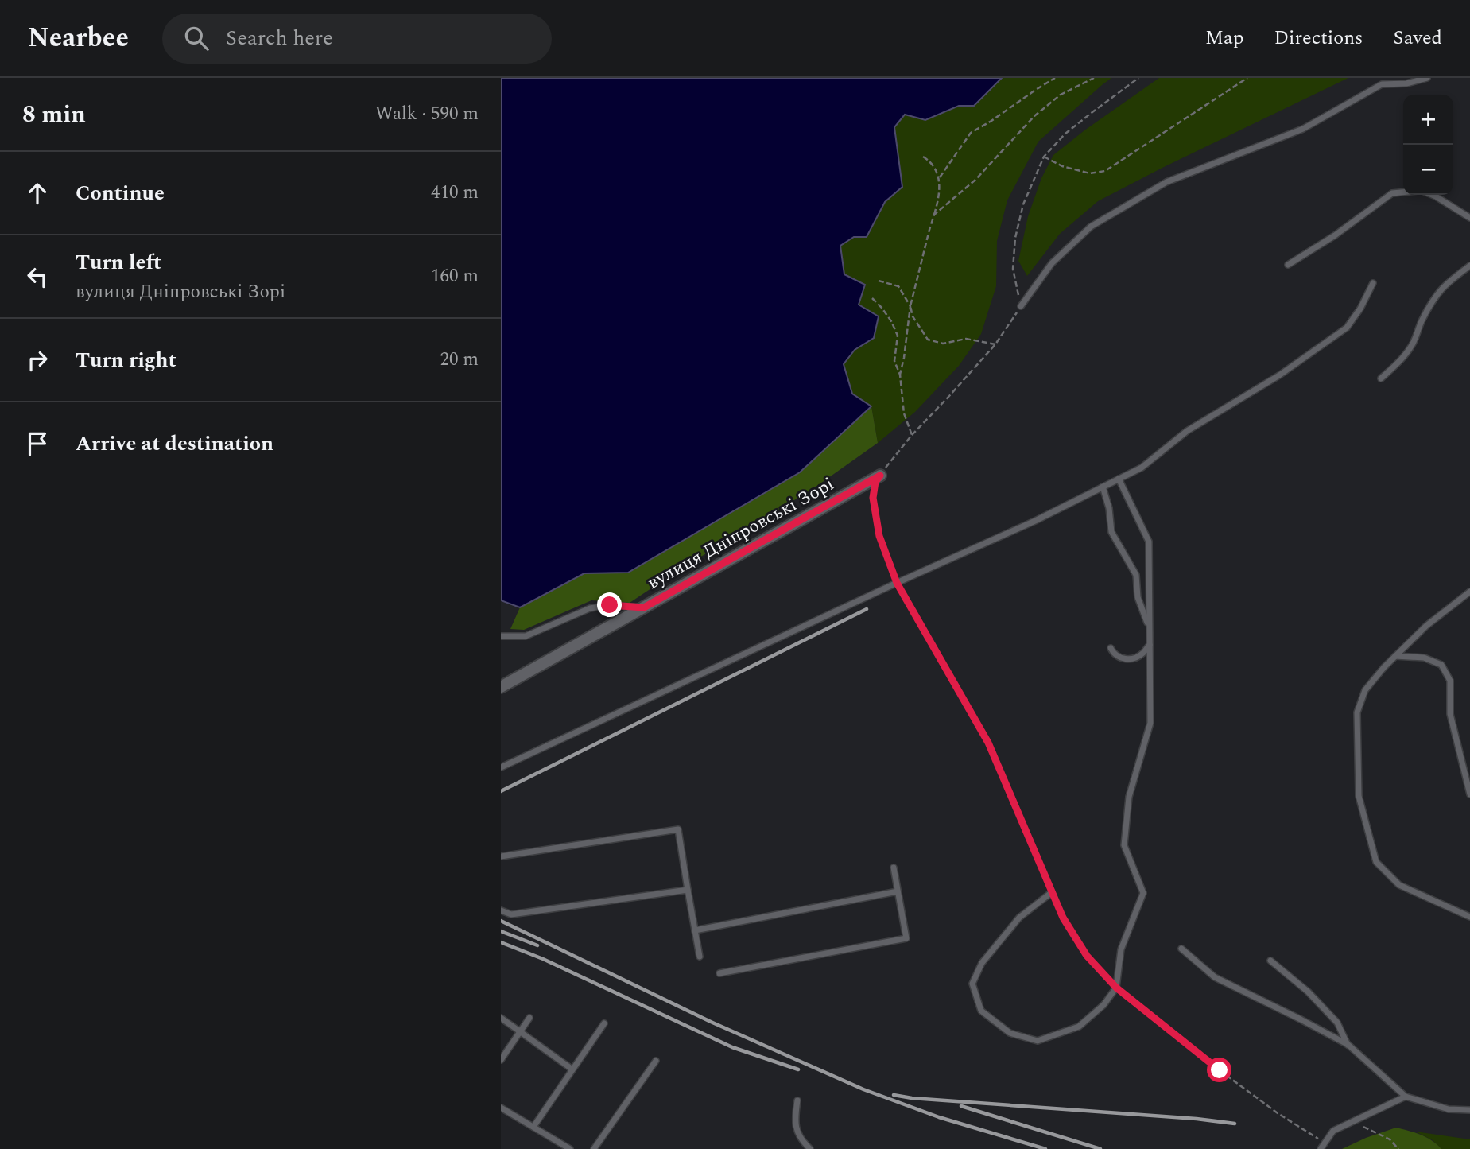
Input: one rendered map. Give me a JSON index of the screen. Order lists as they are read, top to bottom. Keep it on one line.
{"streets":{"street":["вулиця Дніпровські Зорі"]},"page":{"header":"Nearbee","search":"Search here","nav":["Map","Directions","Saved"],"heading":["8 min","Walk · 590 m"],"map_buttons":["+","−"],"list":[["Continue","410 m"],["Turn left","вулиця Дніпровські Зорі","160 m"],["Turn right","20 m"],"Arrive at destination"]}}
